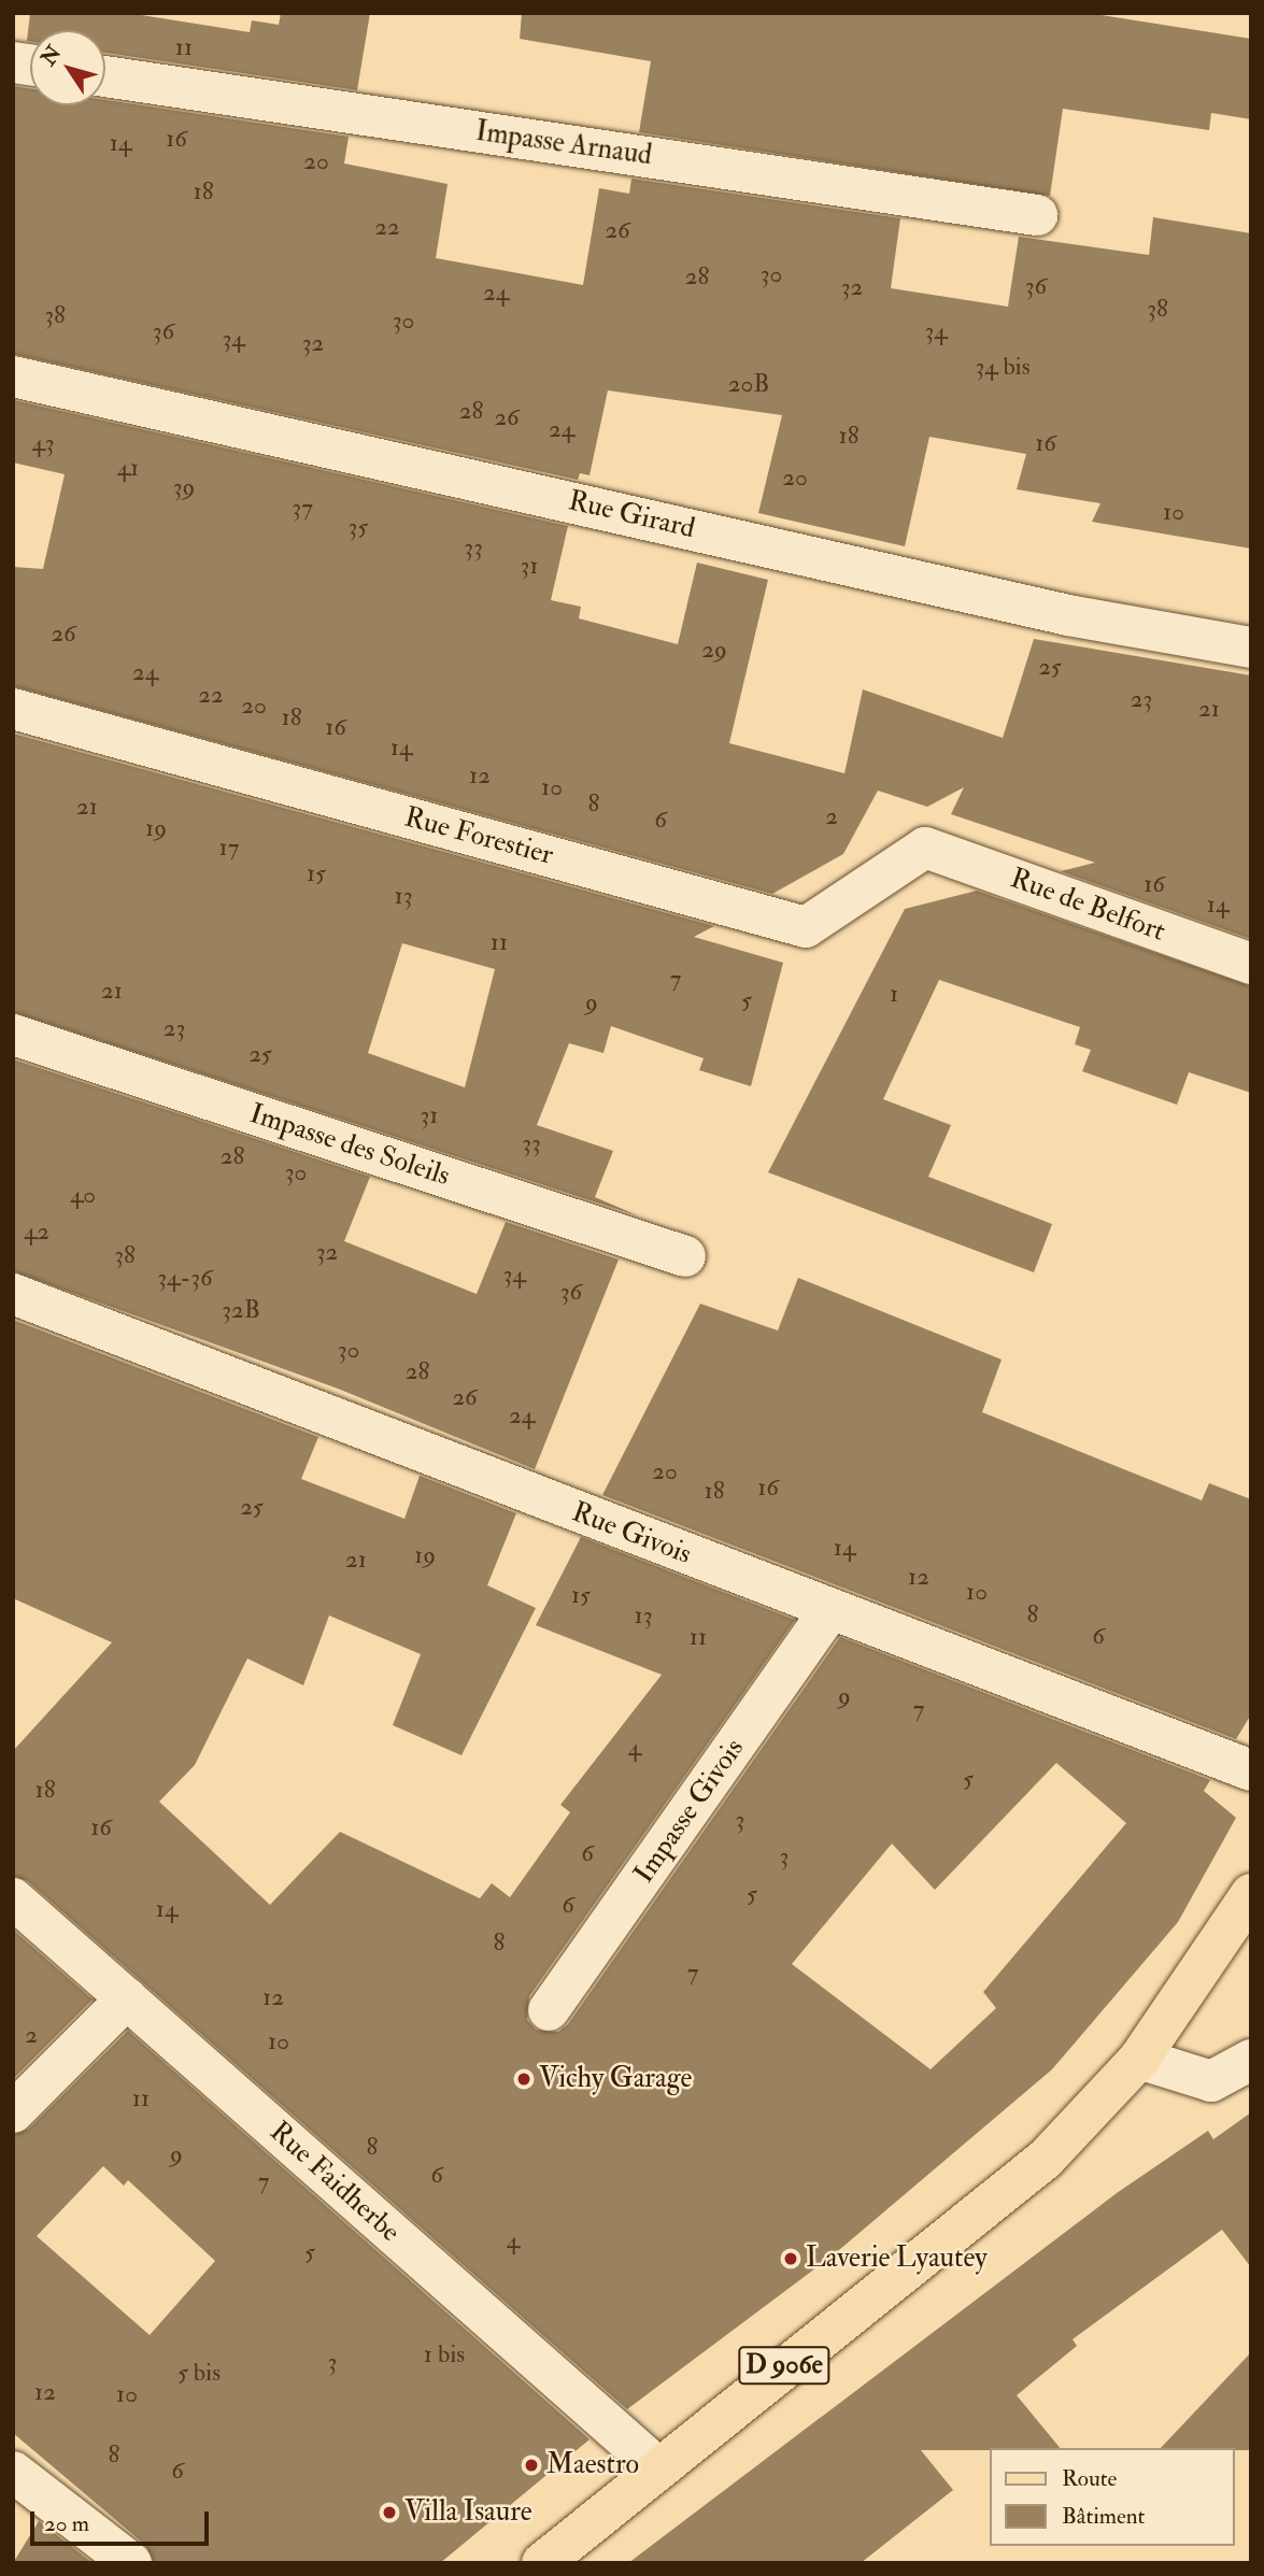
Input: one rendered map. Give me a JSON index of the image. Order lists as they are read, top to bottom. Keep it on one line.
{"streets":{"main road":["D 906e"],"street":["Impasse Arnaud","Rue Girard","Rue Forestier","Rue de Belfort","Impasse des Soleils","Rue Givois","Impasse Givois","Rue Faidherbe"]},"crossings":[["Rue Forestier","Rue de Belfort"],["Rue Givois","Impasse Givois"],["Rue Faidherbe","D 906e"]],"places":["Vichy Garage","Laverie Lyautey","Maestro","Villa Isaure"],"house_numbers":["11","16","14","20","18","22","26","30","28","36","32","24","38","38","30","36","34","34","32","34 bis","20B","28","26","24","18","43","16","41","20","39","37","10","35","33","31","26","29","25","24","22","23","20","21","18","16","14","12","10","8","21","2","6","19","17","15","16","13","14","11","7","21","1","5","9","23","25","31","33","28","30","40","42","32","38","34","34-36","36","32B","30","28","26","24","20","16","18","25","14","19","21","12","10","15","8","13","6","11","9","7","4","5","18","3","16","6","3","5","6","14","8","7","12","2","10","11","8","9","6","7","4","5","1 bis","3","5 bis","12","10","8","6"],"legend":["Route","Bâtiment"],"scale_bar":"20 m","north":"top left"}
